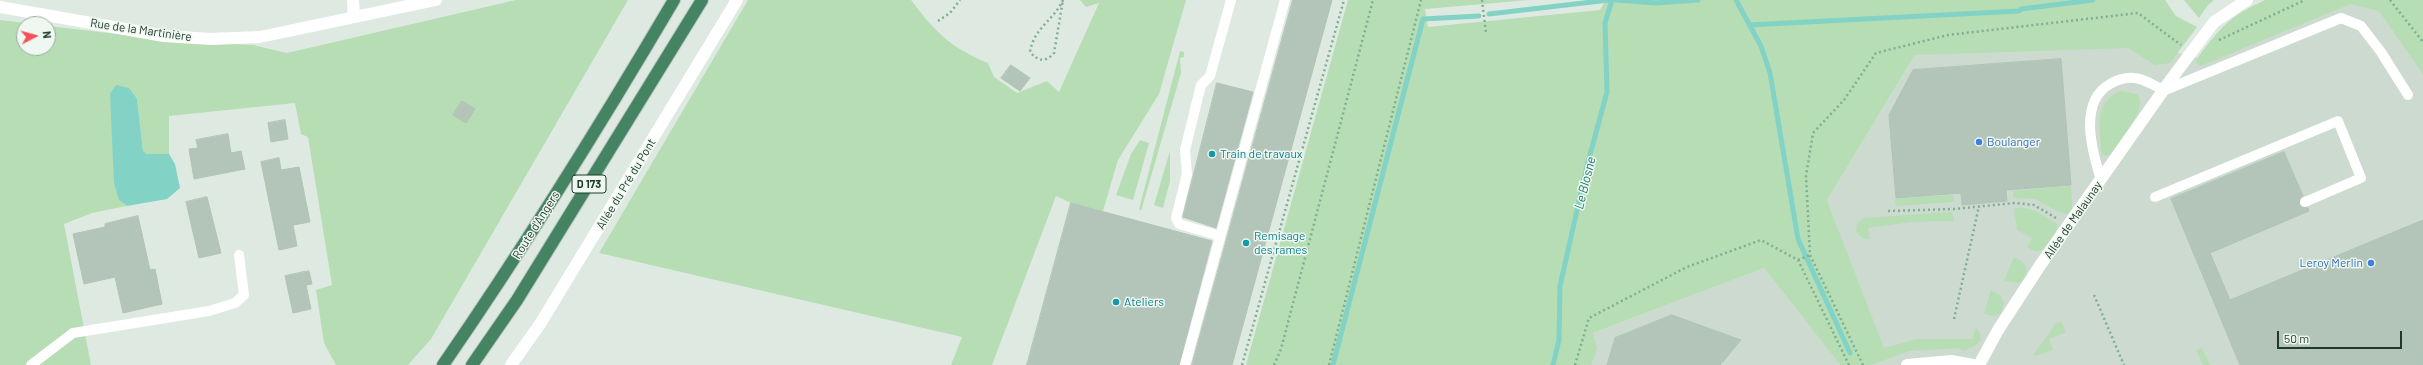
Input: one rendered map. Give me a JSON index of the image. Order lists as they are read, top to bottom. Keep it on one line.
{"streets":{"highway":["D 173","Route d'Angers"],"street":["Rue de la Martinière","Allée du Pré du Pont","Allée de Malaunay"]},"water":["Le Blosne"],"places":["Boulanger","Train de travaux","Remisage des rames","Leroy Merlin","Ateliers"],"scale_bar":"50 m","north":"right"}
